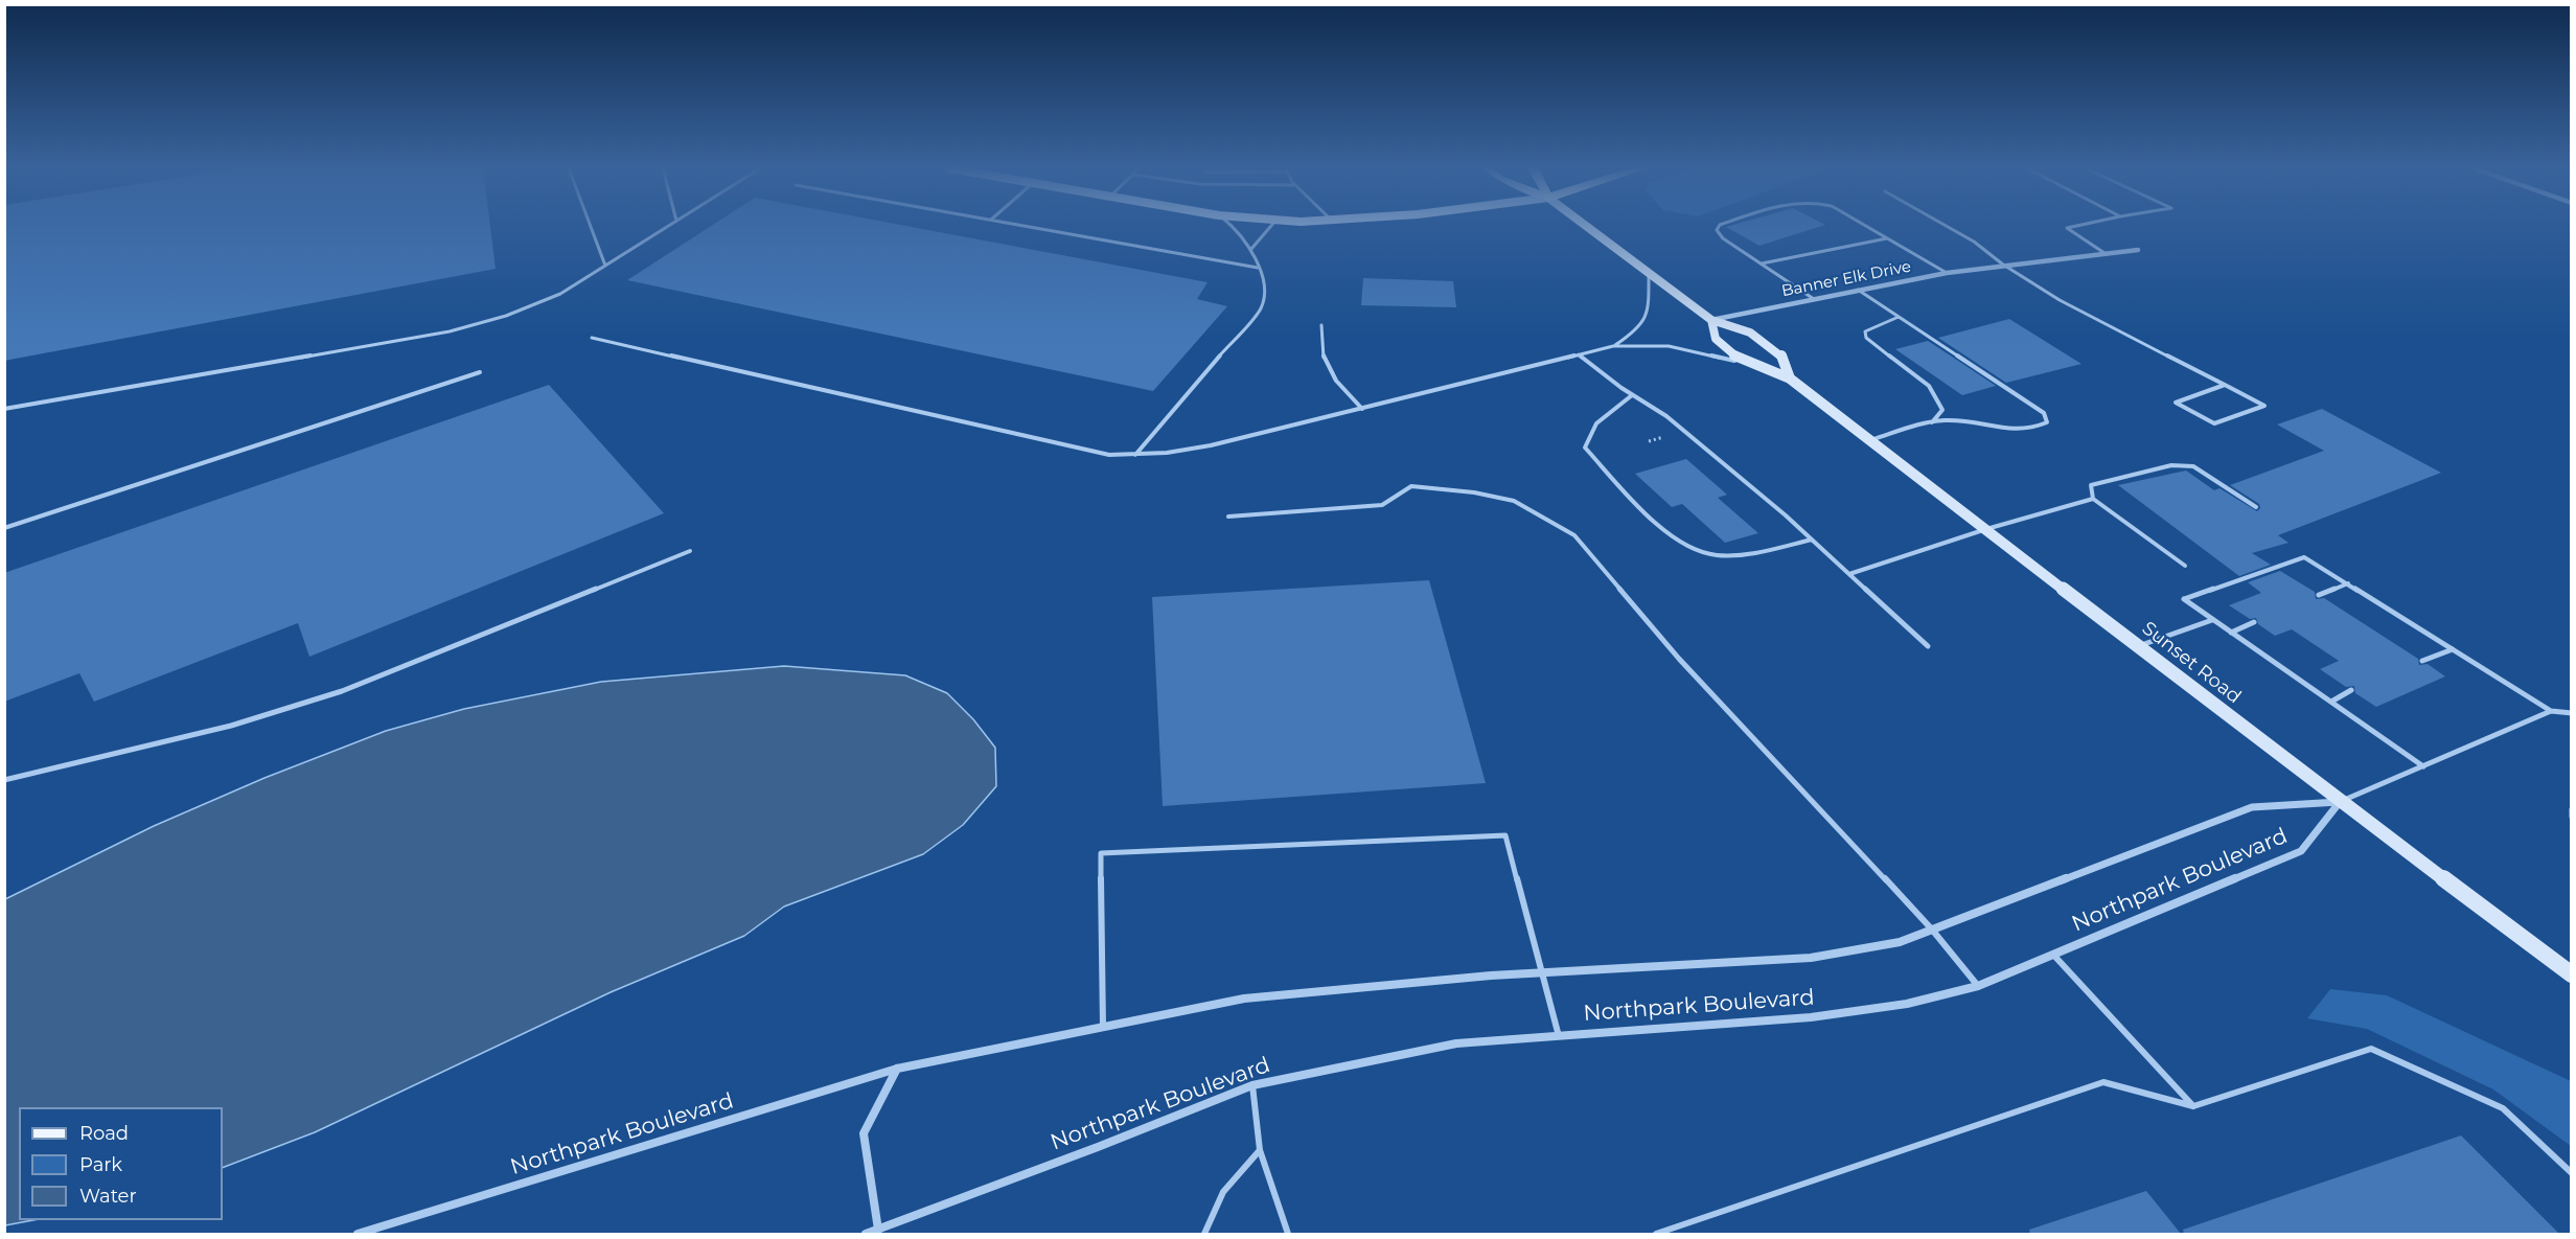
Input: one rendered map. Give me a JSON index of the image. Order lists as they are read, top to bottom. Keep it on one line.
{"streets":{"main road":["Sunset Road"],"street":["Banner Elk Drive","Northpark Boulevard"]},"crossings":[["Banner Elk Drive","Sunset Road"],["Sunset Road","Northpark Boulevard"]],"legend":["Road","Park","Water"]}
